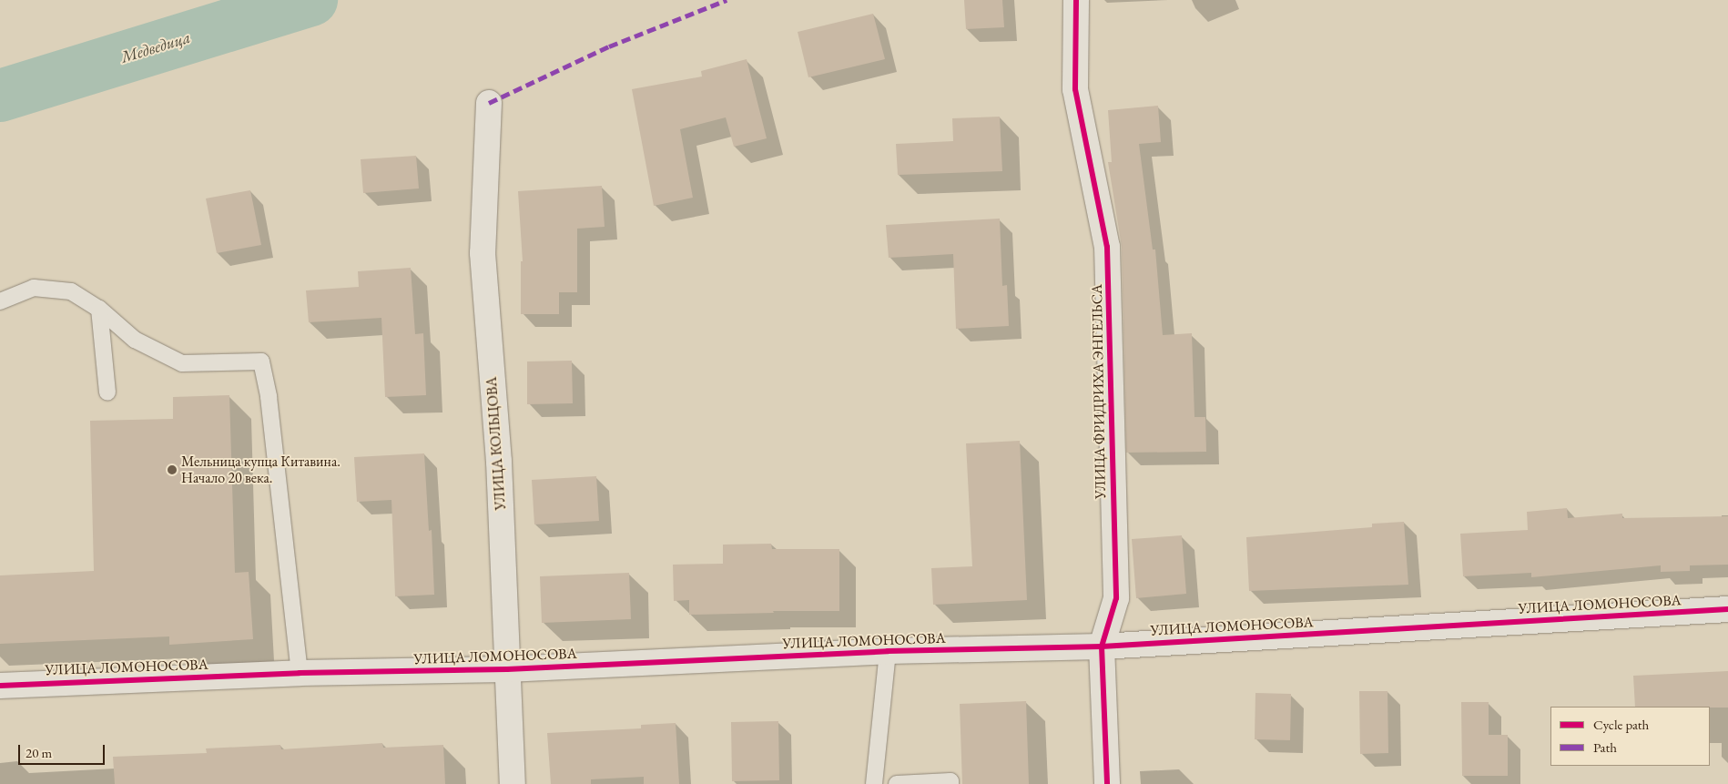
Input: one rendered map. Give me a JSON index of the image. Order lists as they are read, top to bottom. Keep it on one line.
{"streets":{"street":["УЛИЦА ФРИДРИХА ЭНГЕЛЬСА","УЛИЦА КОЛЬЦОВА","УЛИЦА ЛОМОНОСОВА"]},"crossings":[["УЛИЦА ФРИДРИХА ЭНГЕЛЬСА","УЛИЦА ЛОМОНОСОВА"],["УЛИЦА КОЛЬЦОВА","УЛИЦА ЛОМОНОСОВА"]],"water":["Медведица"],"places":["Мельница купца Китавина. Начало 20 века."],"legend":["Cycle path","Path"],"scale_bar":"20 m"}
